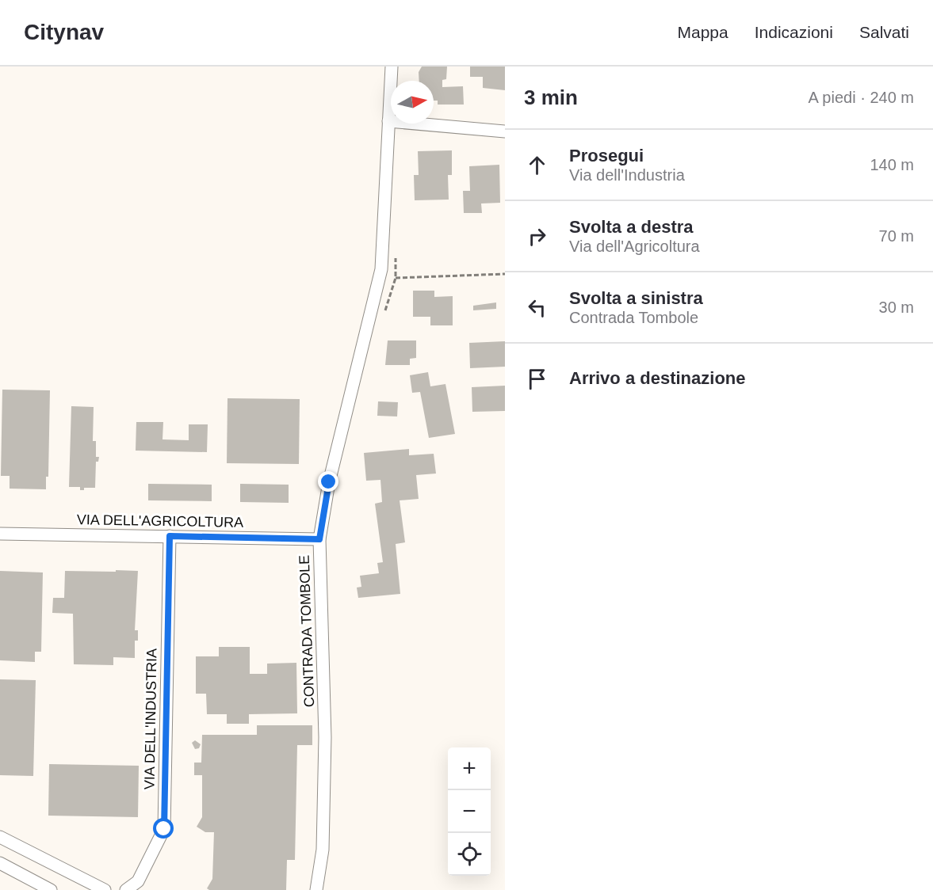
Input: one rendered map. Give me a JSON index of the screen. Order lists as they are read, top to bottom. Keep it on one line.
{"streets":{"street":["VIA DELL'AGRICOLTURA","CONTRADA TOMBOLE","VIA DELL'INDUSTRIA"]},"crossings":[["VIA DELL'AGRICOLTURA","CONTRADA TOMBOLE"],["VIA DELL'AGRICOLTURA","VIA DELL'INDUSTRIA"]],"north":"right","page":{"header":"Citynav","nav":["Mappa","Indicazioni","Salvati"],"heading":["3 min","A piedi · 240 m"],"list":[["Prosegui","Via dell'Industria","140 m"],["Svolta a destra","Via dell'Agricoltura","70 m"],["Svolta a sinistra","Contrada Tombole","30 m"],"Arrivo a destinazione"],"map_buttons":["+","−"]}}
